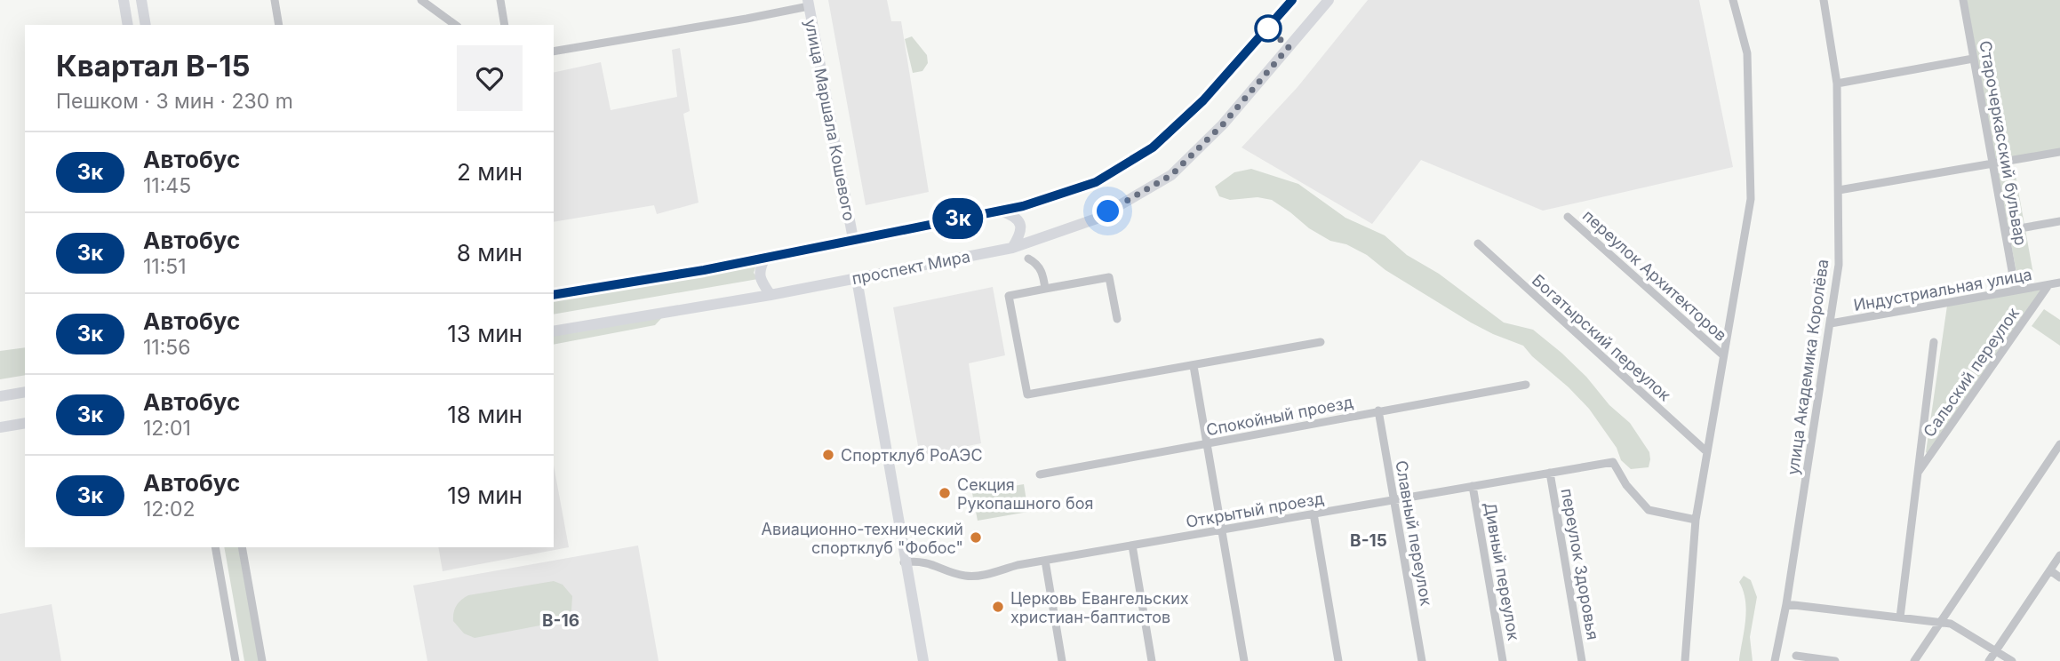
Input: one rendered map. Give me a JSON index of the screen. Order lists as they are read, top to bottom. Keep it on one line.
{"streets":{"main road":["улица Маршала Кошевого","проспект Мира"],"street":["Старочеркасский бульвар","переулок Архитекторов","Индустриальная улица","Богатырский переулок","улица Академика Королёва","Сальский переулок","Спокойный проезд","Открытый проезд","Славный переулок","переулок Здоровья","Дивный переулок"]},"crossings":[["Старочеркасский бульвар","Индустриальная улица"],["Индустриальная улица","улица Академика Королёва"],["Индустриальная улица","Сальский переулок"],["Спокойный проезд","Славный переулок"],["Открытый проезд","Славный переулок"],["Открытый проезд","переулок Здоровья"],["Открытый проезд","Дивный переулок"]],"districts":["В-15","В-16"],"places":["Спортклуб РоАЭС","Секция Рукопашного боя","Авиационно-технический спортклуб \"Фобос\"","Церковь Евангельских христиан-баптистов"],"lines":["bus line 3к"],"page":{"on_map":"3к","heading":["Квартал В-15","Пешком · 3 мин · 230 m"],"list":[{"mark":"3к","name":"Автобус","note":"11:45","value":"2 мин"},{"mark":"3к","name":"Автобус","note":"11:51","value":"8 мин"},{"mark":"3к","name":"Автобус","note":"11:56","value":"13 мин"},{"mark":"3к","name":"Автобус","note":"12:01","value":"18 мин"},{"mark":"3к","name":"Автобус","note":"12:02","value":"19 мин"}]}}
